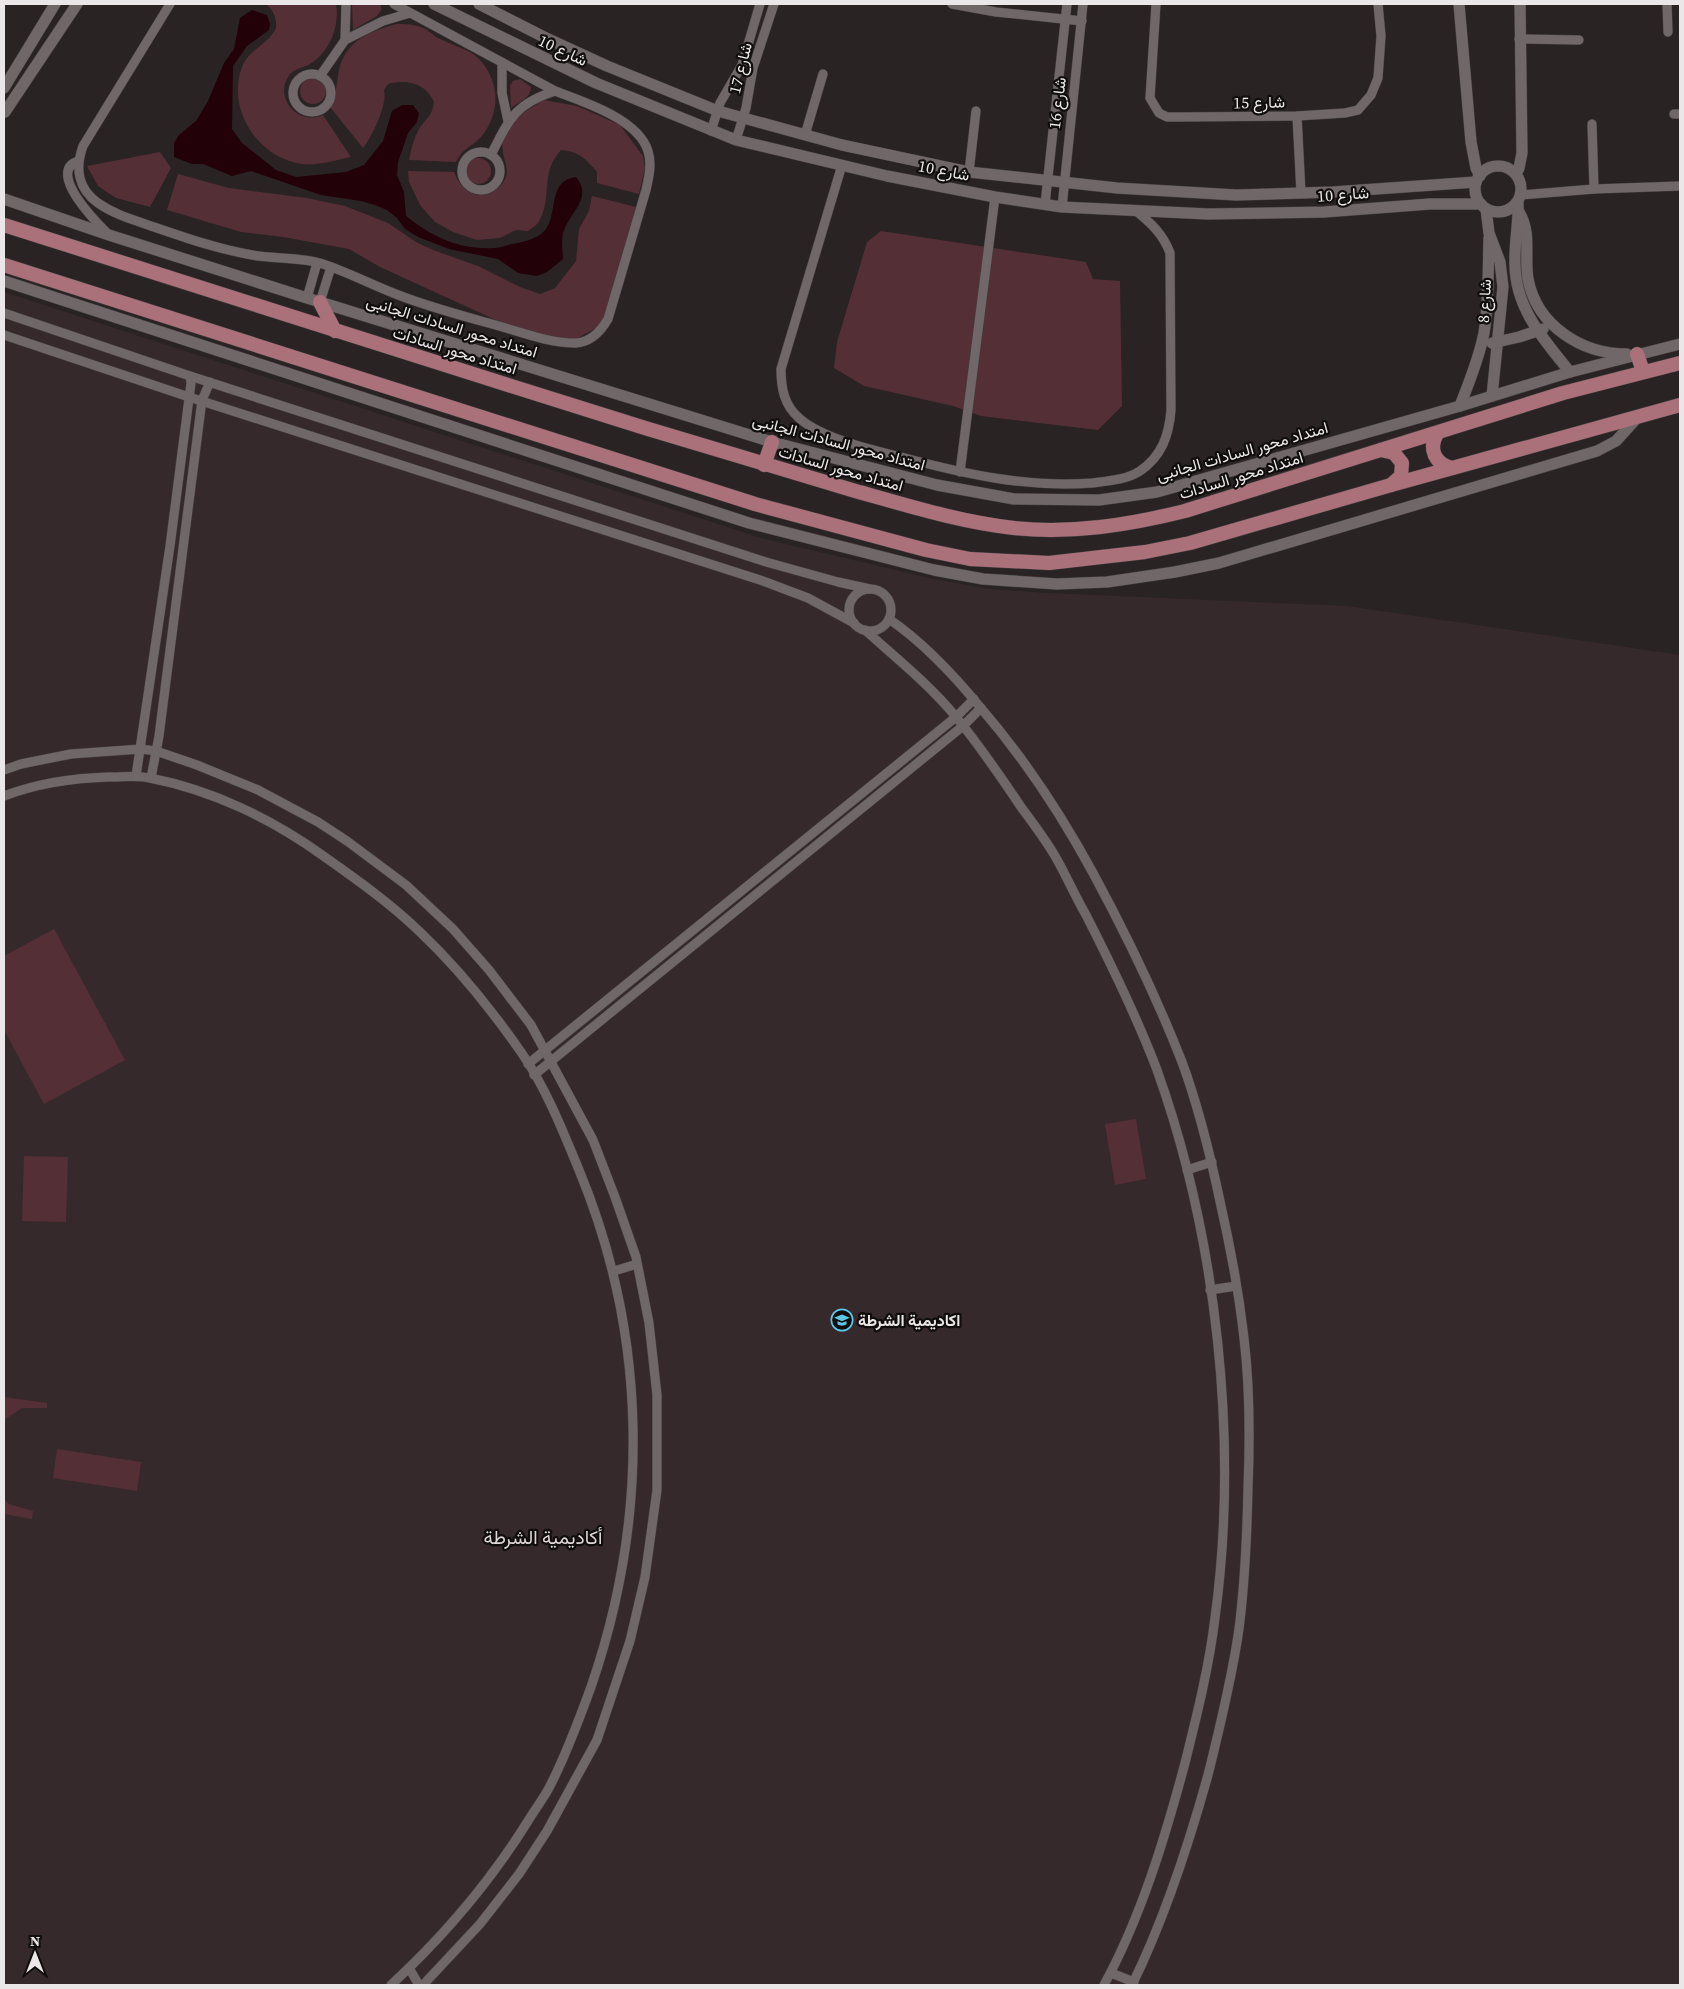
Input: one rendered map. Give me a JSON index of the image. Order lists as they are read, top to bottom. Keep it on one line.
{"streets":{"main road":["امتداد محور السادات"],"street":["شارع 10","شارع 17","شارع 15","شارع 16","شارع 8","امتداد محور السادات الجانبى"]},"crossings":[["شارع 10","شارع 17"],["شارع 10","شارع 16"],["شارع 10","شارع 8"],["شارع 8","امتداد محور السادات الجانبى"]],"districts":["أكاديمية الشرطة"],"places":{"school or university":["اكاديمية الشرطة"]},"north":"top"}
